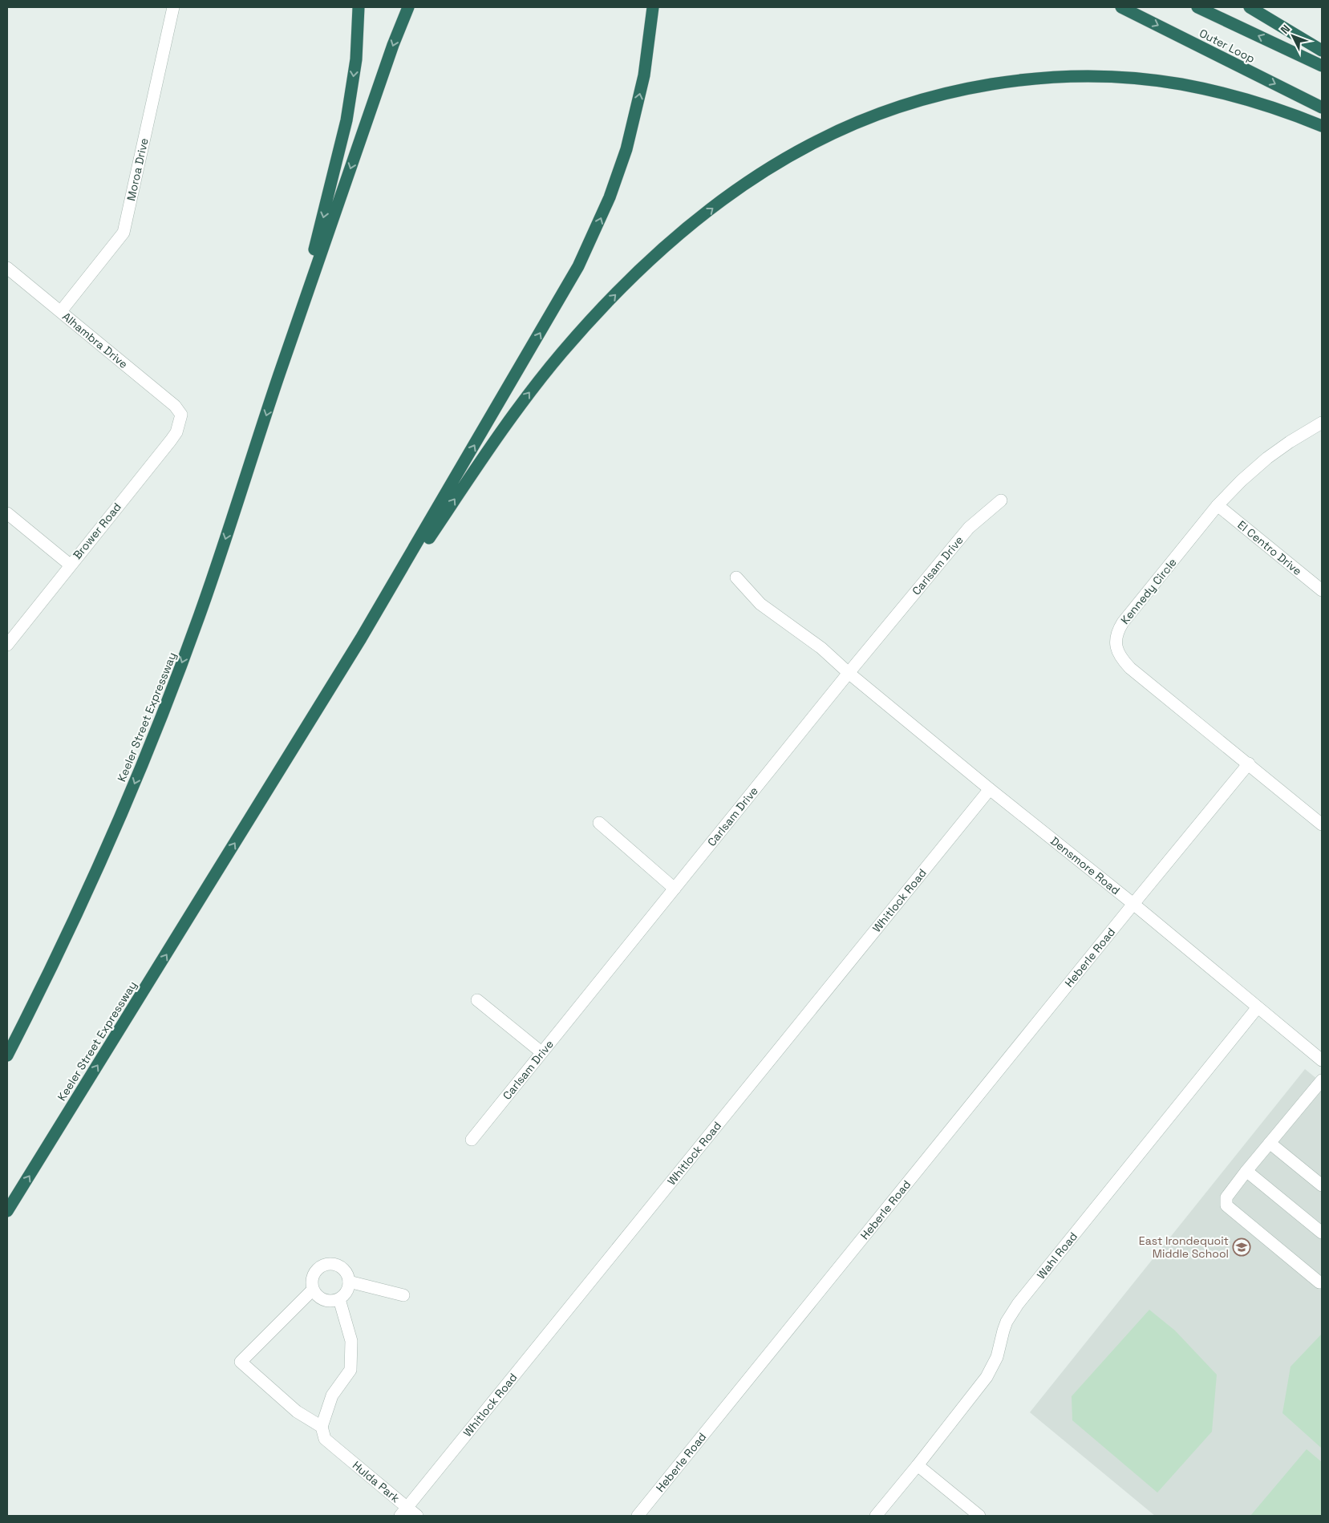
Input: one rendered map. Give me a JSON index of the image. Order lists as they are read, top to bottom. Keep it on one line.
{"streets":{"highway":["Outer Loop","Keeler Street Expressway"],"street":["Moroa Drive","Alhambra Drive","Brower Road","El Centro Drive","Carlsam Drive","Kennedy Circle","Densmore Road","Whitlock Road","Heberle Road","Wahl Road","Hulda Park"]},"crossings":[["Moroa Drive","Alhambra Drive"],["Alhambra Drive","Brower Road"],["El Centro Drive","Kennedy Circle"],["Carlsam Drive","Densmore Road"],["Densmore Road","Whitlock Road"],["Densmore Road","Heberle Road"],["Densmore Road","Wahl Road"],["Whitlock Road","Hulda Park"]],"places":{"school or university":["East Irondequoit Middle School"]},"north":"top left"}
